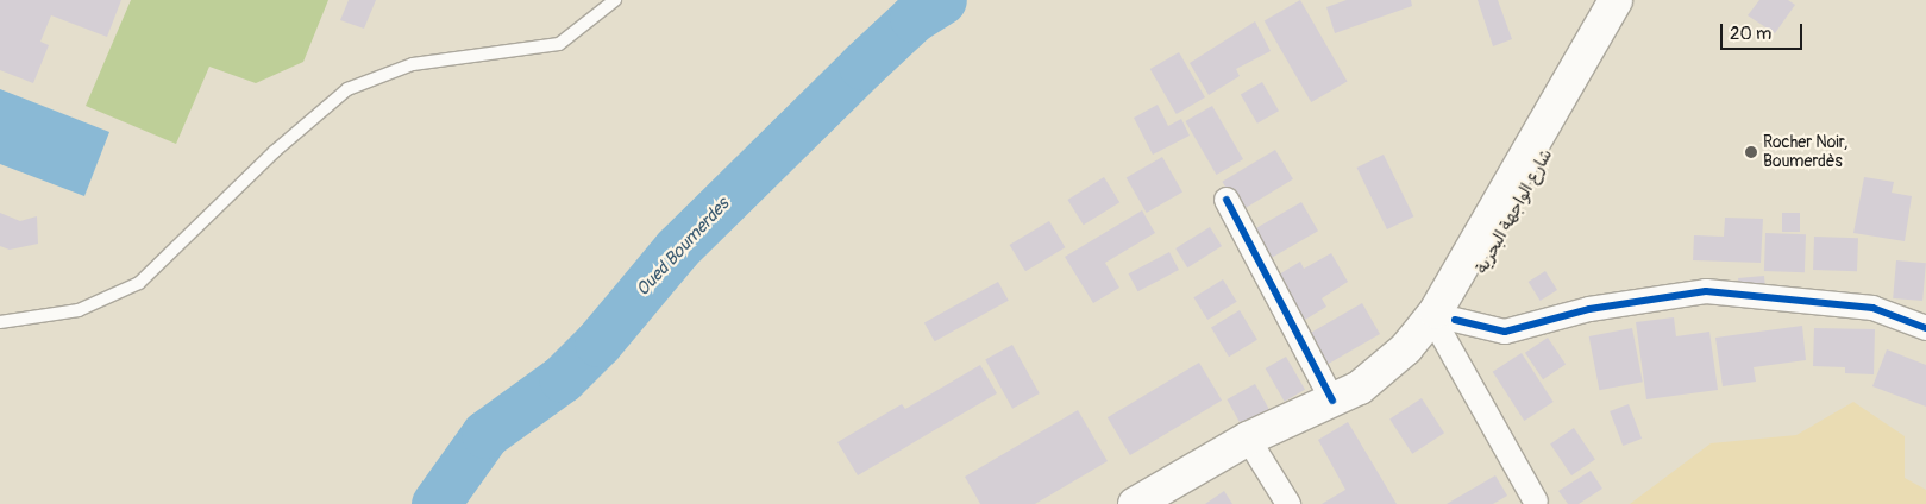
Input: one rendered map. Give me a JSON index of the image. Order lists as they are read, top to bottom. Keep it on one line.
{"streets":{"main road":["شارع الواجهة البحرية"]},"water":["Oued Boumerdes"],"places":["Rocher Noir, Boumerdès"],"scale_bar":"20 m"}
